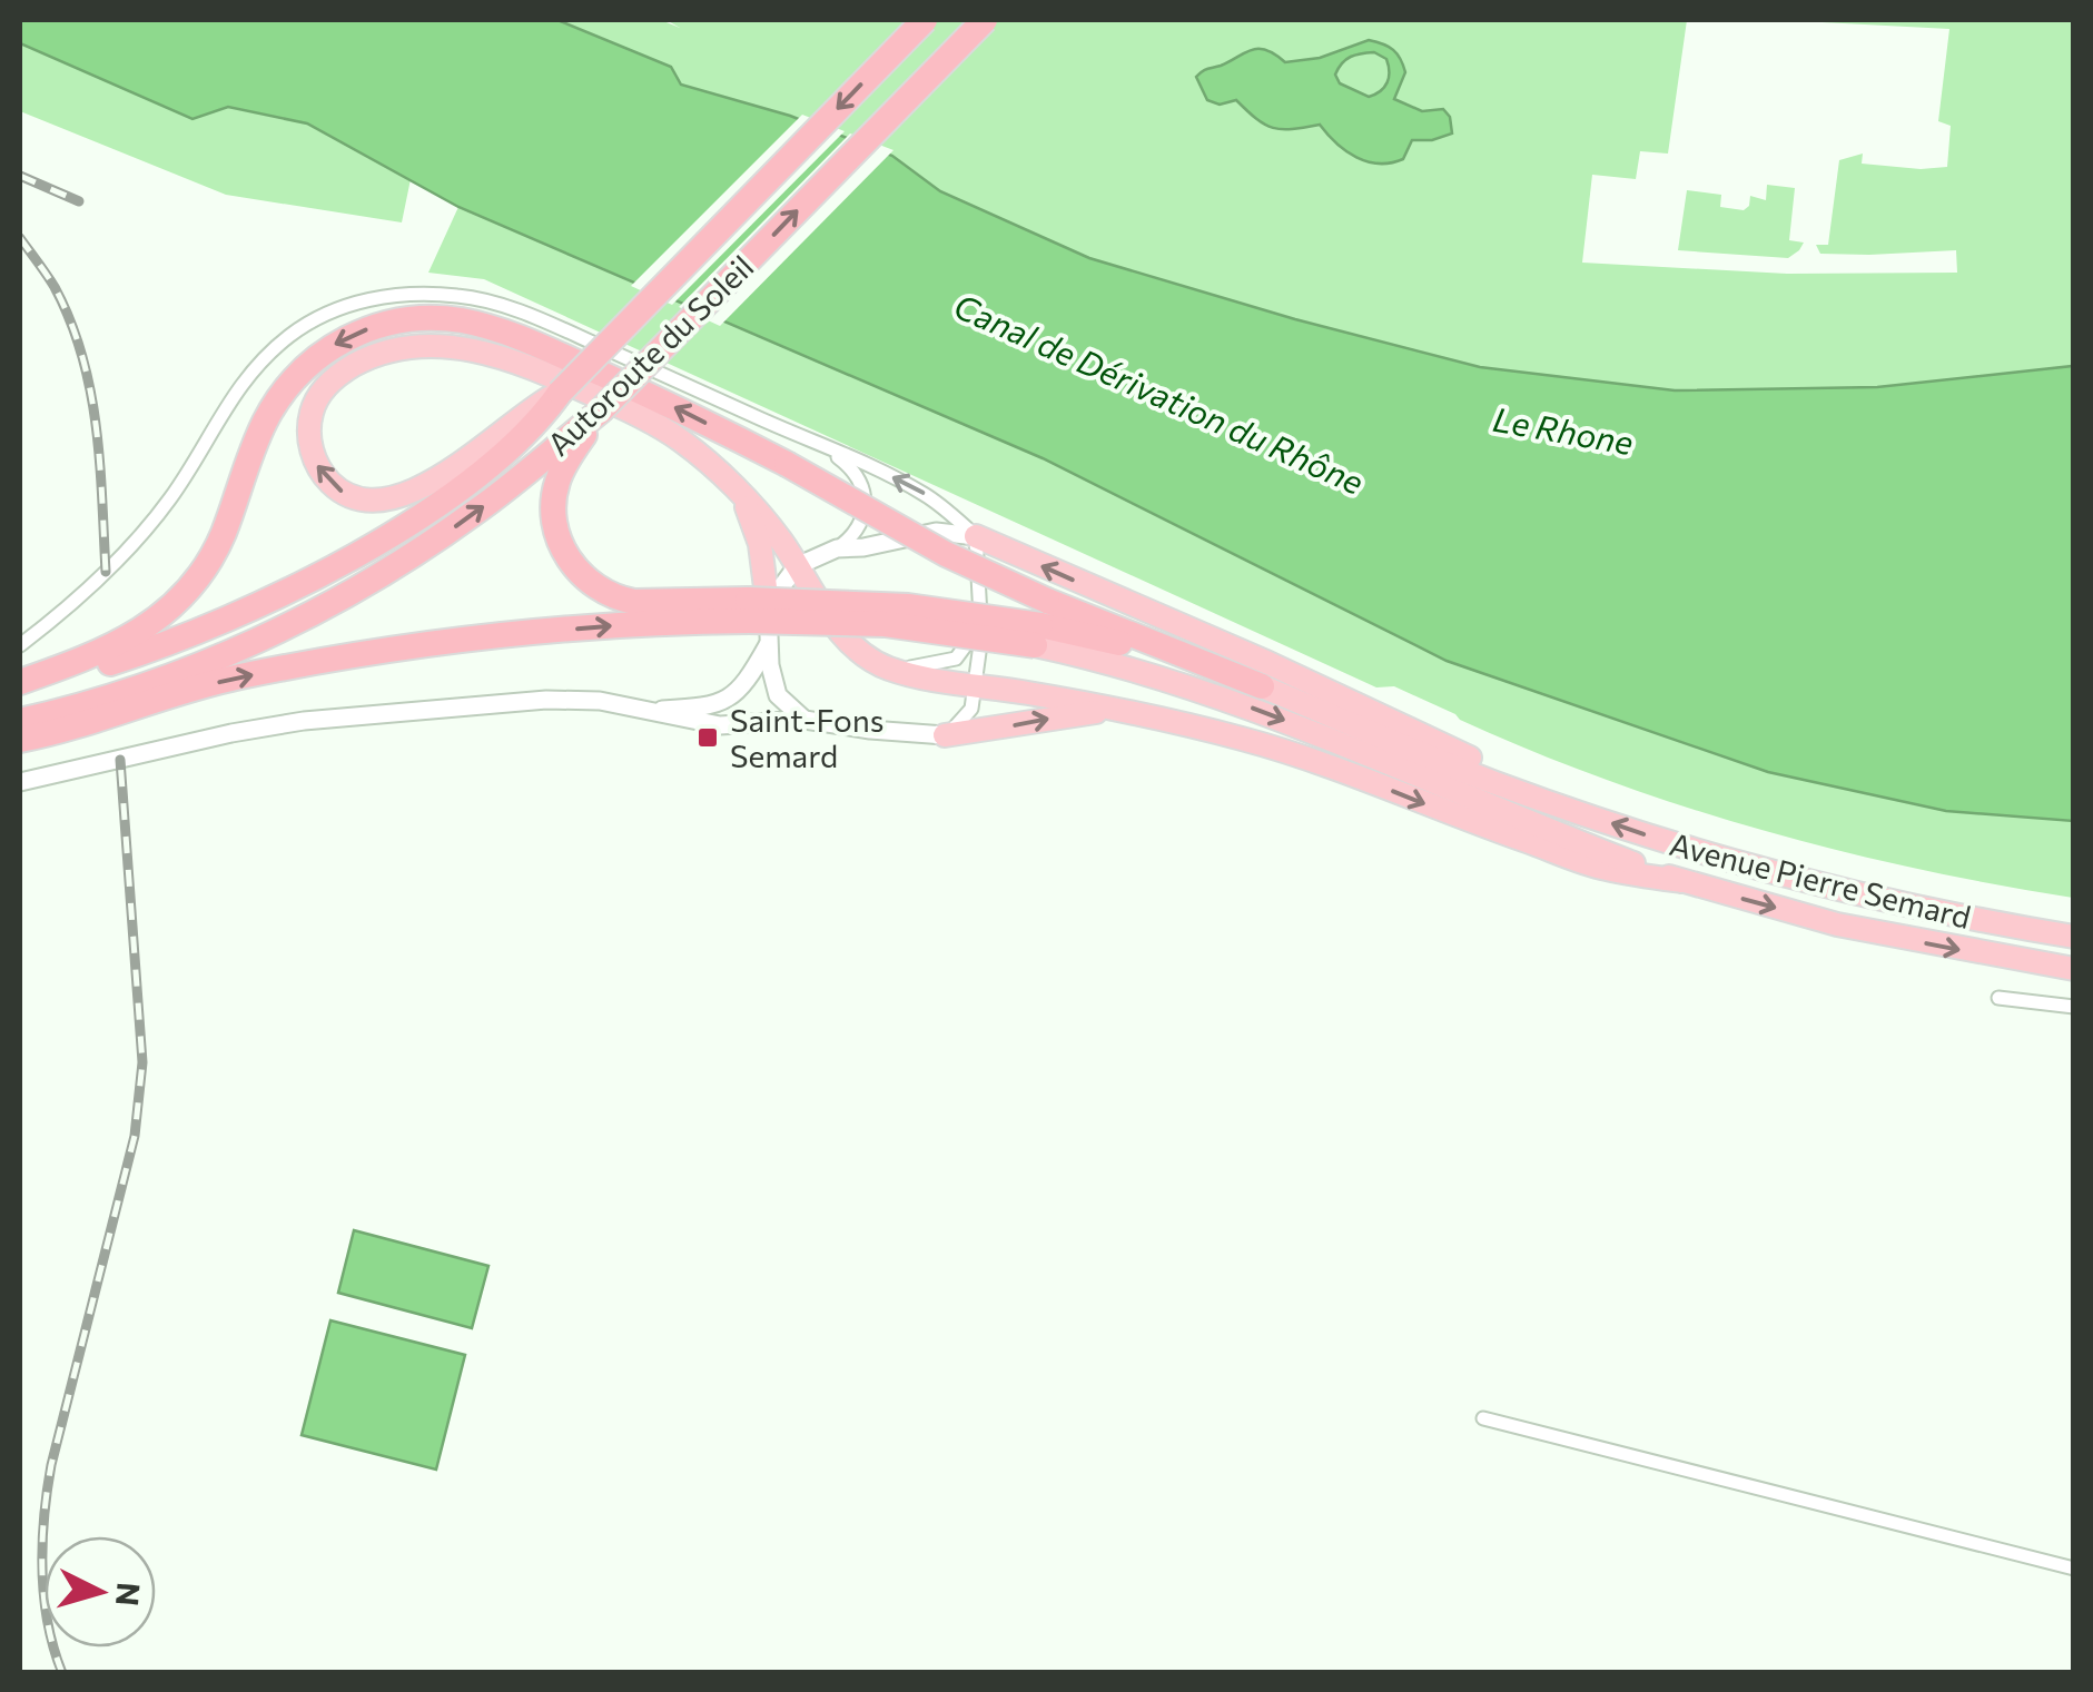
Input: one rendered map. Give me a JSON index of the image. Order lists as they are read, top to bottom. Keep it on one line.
{"streets":{"highway":["Autoroute du Soleil","Avenue Pierre Semard"]},"water":["Canal de Dérivation du Rhône","Le Rhone"],"places":{"transit":["Saint-Fons Semard"]},"north":"right"}
